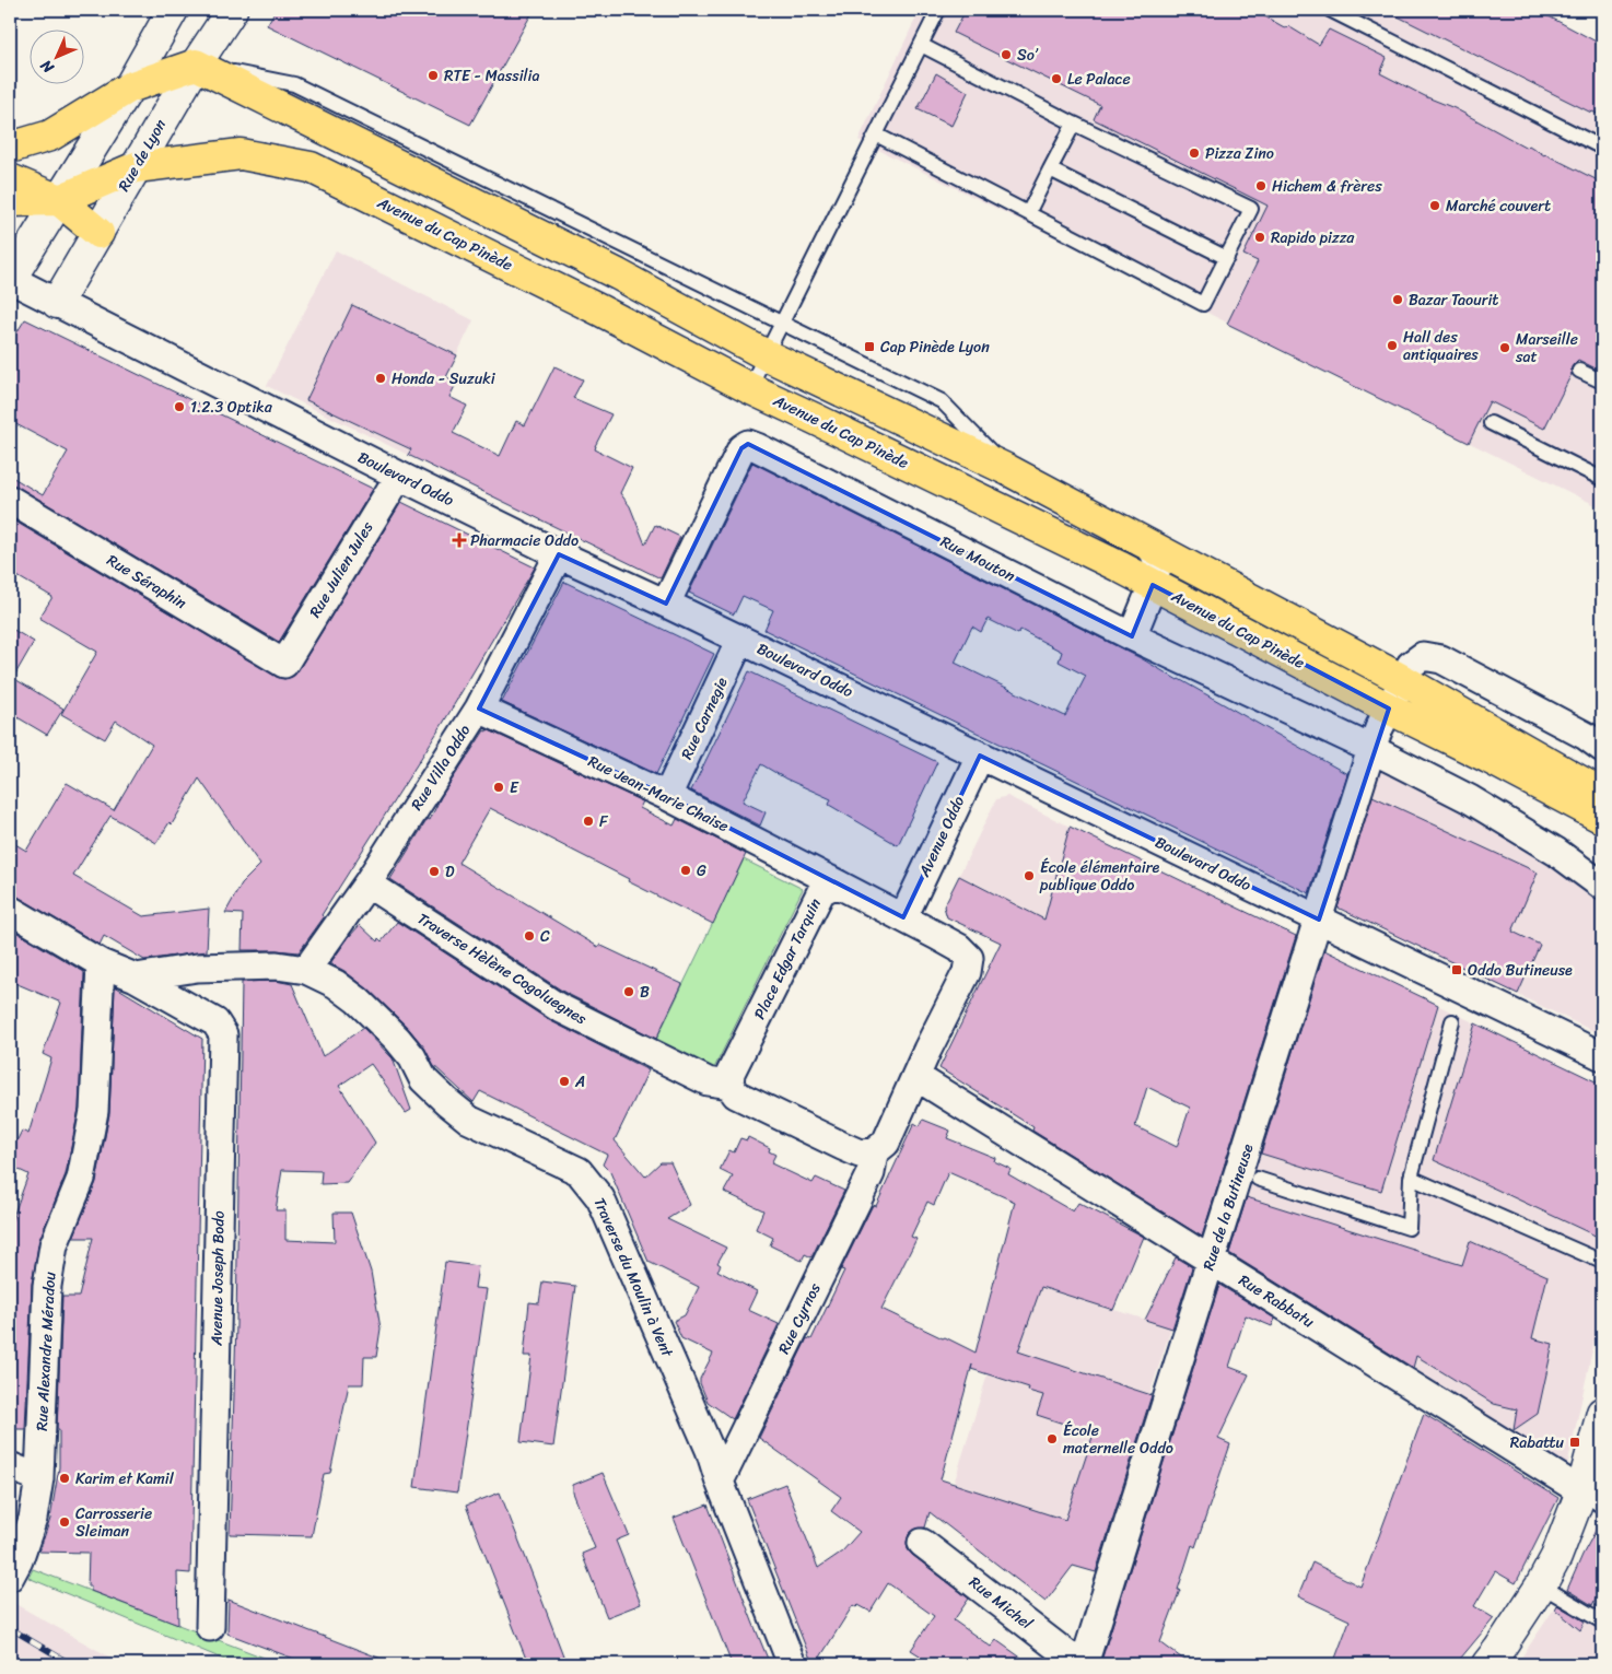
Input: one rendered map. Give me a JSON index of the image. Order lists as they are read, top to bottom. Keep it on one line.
{"streets":{"main road":["Avenue du Cap Pinède"],"street":["Rue de Lyon","Boulevard Oddo","Rue Mouton","Rue Julien Jules","Rue Séraphin","Rue Carnegie","Rue Villa Oddo","Rue Jean-Marie Chaise","Avenue Oddo","Place Edgar Tarquin","Traverse Hèlène Cogoluegnes","Rue de la Butineuse","Traverse du Moulin à Vent","Avenue Joseph Bodo","Rue Rabbatu","Rue Cyrnos","Rue Alexandre Méradou","Rue Michel"]},"crossings":[["Rue de Lyon","Avenue du Cap Pinède"],["Rue de Lyon","Boulevard Oddo"],["Avenue du Cap Pinède","Rue de la Butineuse"],["Boulevard Oddo","Rue Mouton"],["Boulevard Oddo","Rue Julien Jules"],["Boulevard Oddo","Rue Carnegie"],["Boulevard Oddo","Rue Villa Oddo"],["Boulevard Oddo","Avenue Oddo"],["Boulevard Oddo","Rue de la Butineuse"],["Rue Mouton","Rue de la Butineuse"],["Rue Julien Jules","Rue Séraphin"],["Rue Carnegie","Rue Jean-Marie Chaise"],["Rue Villa Oddo","Rue Jean-Marie Chaise"],["Rue Villa Oddo","Traverse Hèlène Cogoluegnes"],["Rue Villa Oddo","Traverse du Moulin à Vent"],["Rue Jean-Marie Chaise","Place Edgar Tarquin"],["Place Edgar Tarquin","Traverse Hèlène Cogoluegnes"],["Rue de la Butineuse","Rue Rabbatu"],["Traverse du Moulin à Vent","Avenue Joseph Bodo"],["Traverse du Moulin à Vent","Rue Cyrnos"]],"places":{"other":["So’","RTE - Massilia","Le Palace","Pizza Zino","Hichem & frères","Marché couvert","Rapido pizza","Bazar Taourit","Hall des antiquaires","Marseille sat","Honda - Suzuki","1.2.3 Optika","E","F","G","D","École élémentaire publique Oddo","C","B","A","École maternelle Oddo","Karim et Kamil","Carrosserie Sleiman"],"transit":["Cap Pinède Lyon","Oddo Butineuse","Rabattu"],"health":["Pharmacie Oddo"]},"north":"bottom left"}
